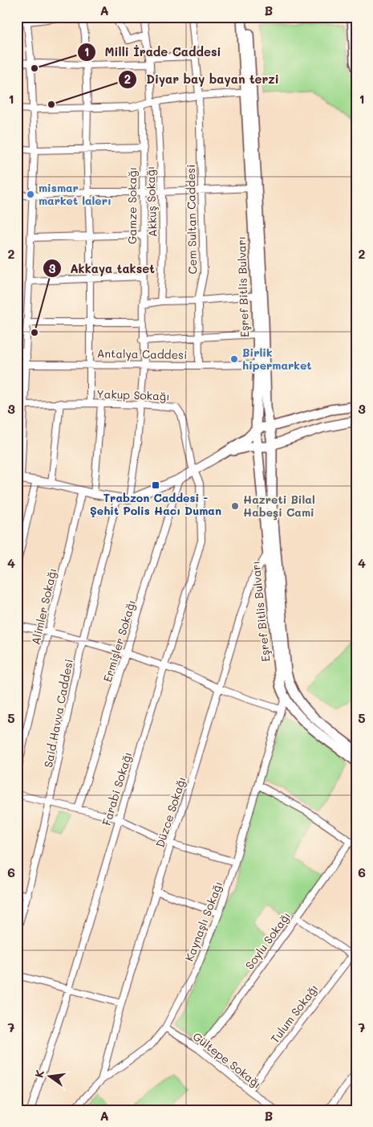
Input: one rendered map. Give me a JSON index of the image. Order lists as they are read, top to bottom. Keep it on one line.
{"streets":{"main road":["Eşref Bitlis Bulvarı"],"street":["Akkuş Sokağı","Gamze Sokağı","Cem Sultan Caddesi","Antalya Caddesi","Yakup Sokağı","Alimler Sokağı","Ermişler Sokağı","Said Havva Caddesi","Farabi Sokağı","Düzce Sokağı","Kaynaşlı Sokağı","Soylu Sokağı","Tulum Sokağı","Gültepe Sokağı"]},"crossings":[["Gamze Sokağı","Antalya Caddesi"],["Gamze Sokağı","Yakup Sokağı"],["Cem Sultan Caddesi","Antalya Caddesi"],["Eşref Bitlis Bulvarı","Antalya Caddesi"],["Eşref Bitlis Bulvarı","Düzce Sokağı"],["Eşref Bitlis Bulvarı","Kaynaşlı Sokağı"],["Yakup Sokağı","Farabi Sokağı"],["Düzce Sokağı","Kaynaşlı Sokağı"],["Kaynaşlı Sokağı","Gültepe Sokağı"],["Soylu Sokağı","Gültepe Sokağı"],["Tulum Sokağı","Gültepe Sokağı"]],"places":{"other":["Milli İrade Caddesi","Diyar bay bayan terzi","mismar market lalerı","Akkaya takset","Birlik hipermarket","Hazreti Bilal Habeşi Cami"],"transit":["Trabzon Caddesi - Şehit Polis Hacı Duman"]},"north":"left","grid":{"columns":["A","B"],"rows":["1","2","3","4","5","6","7"]}}
